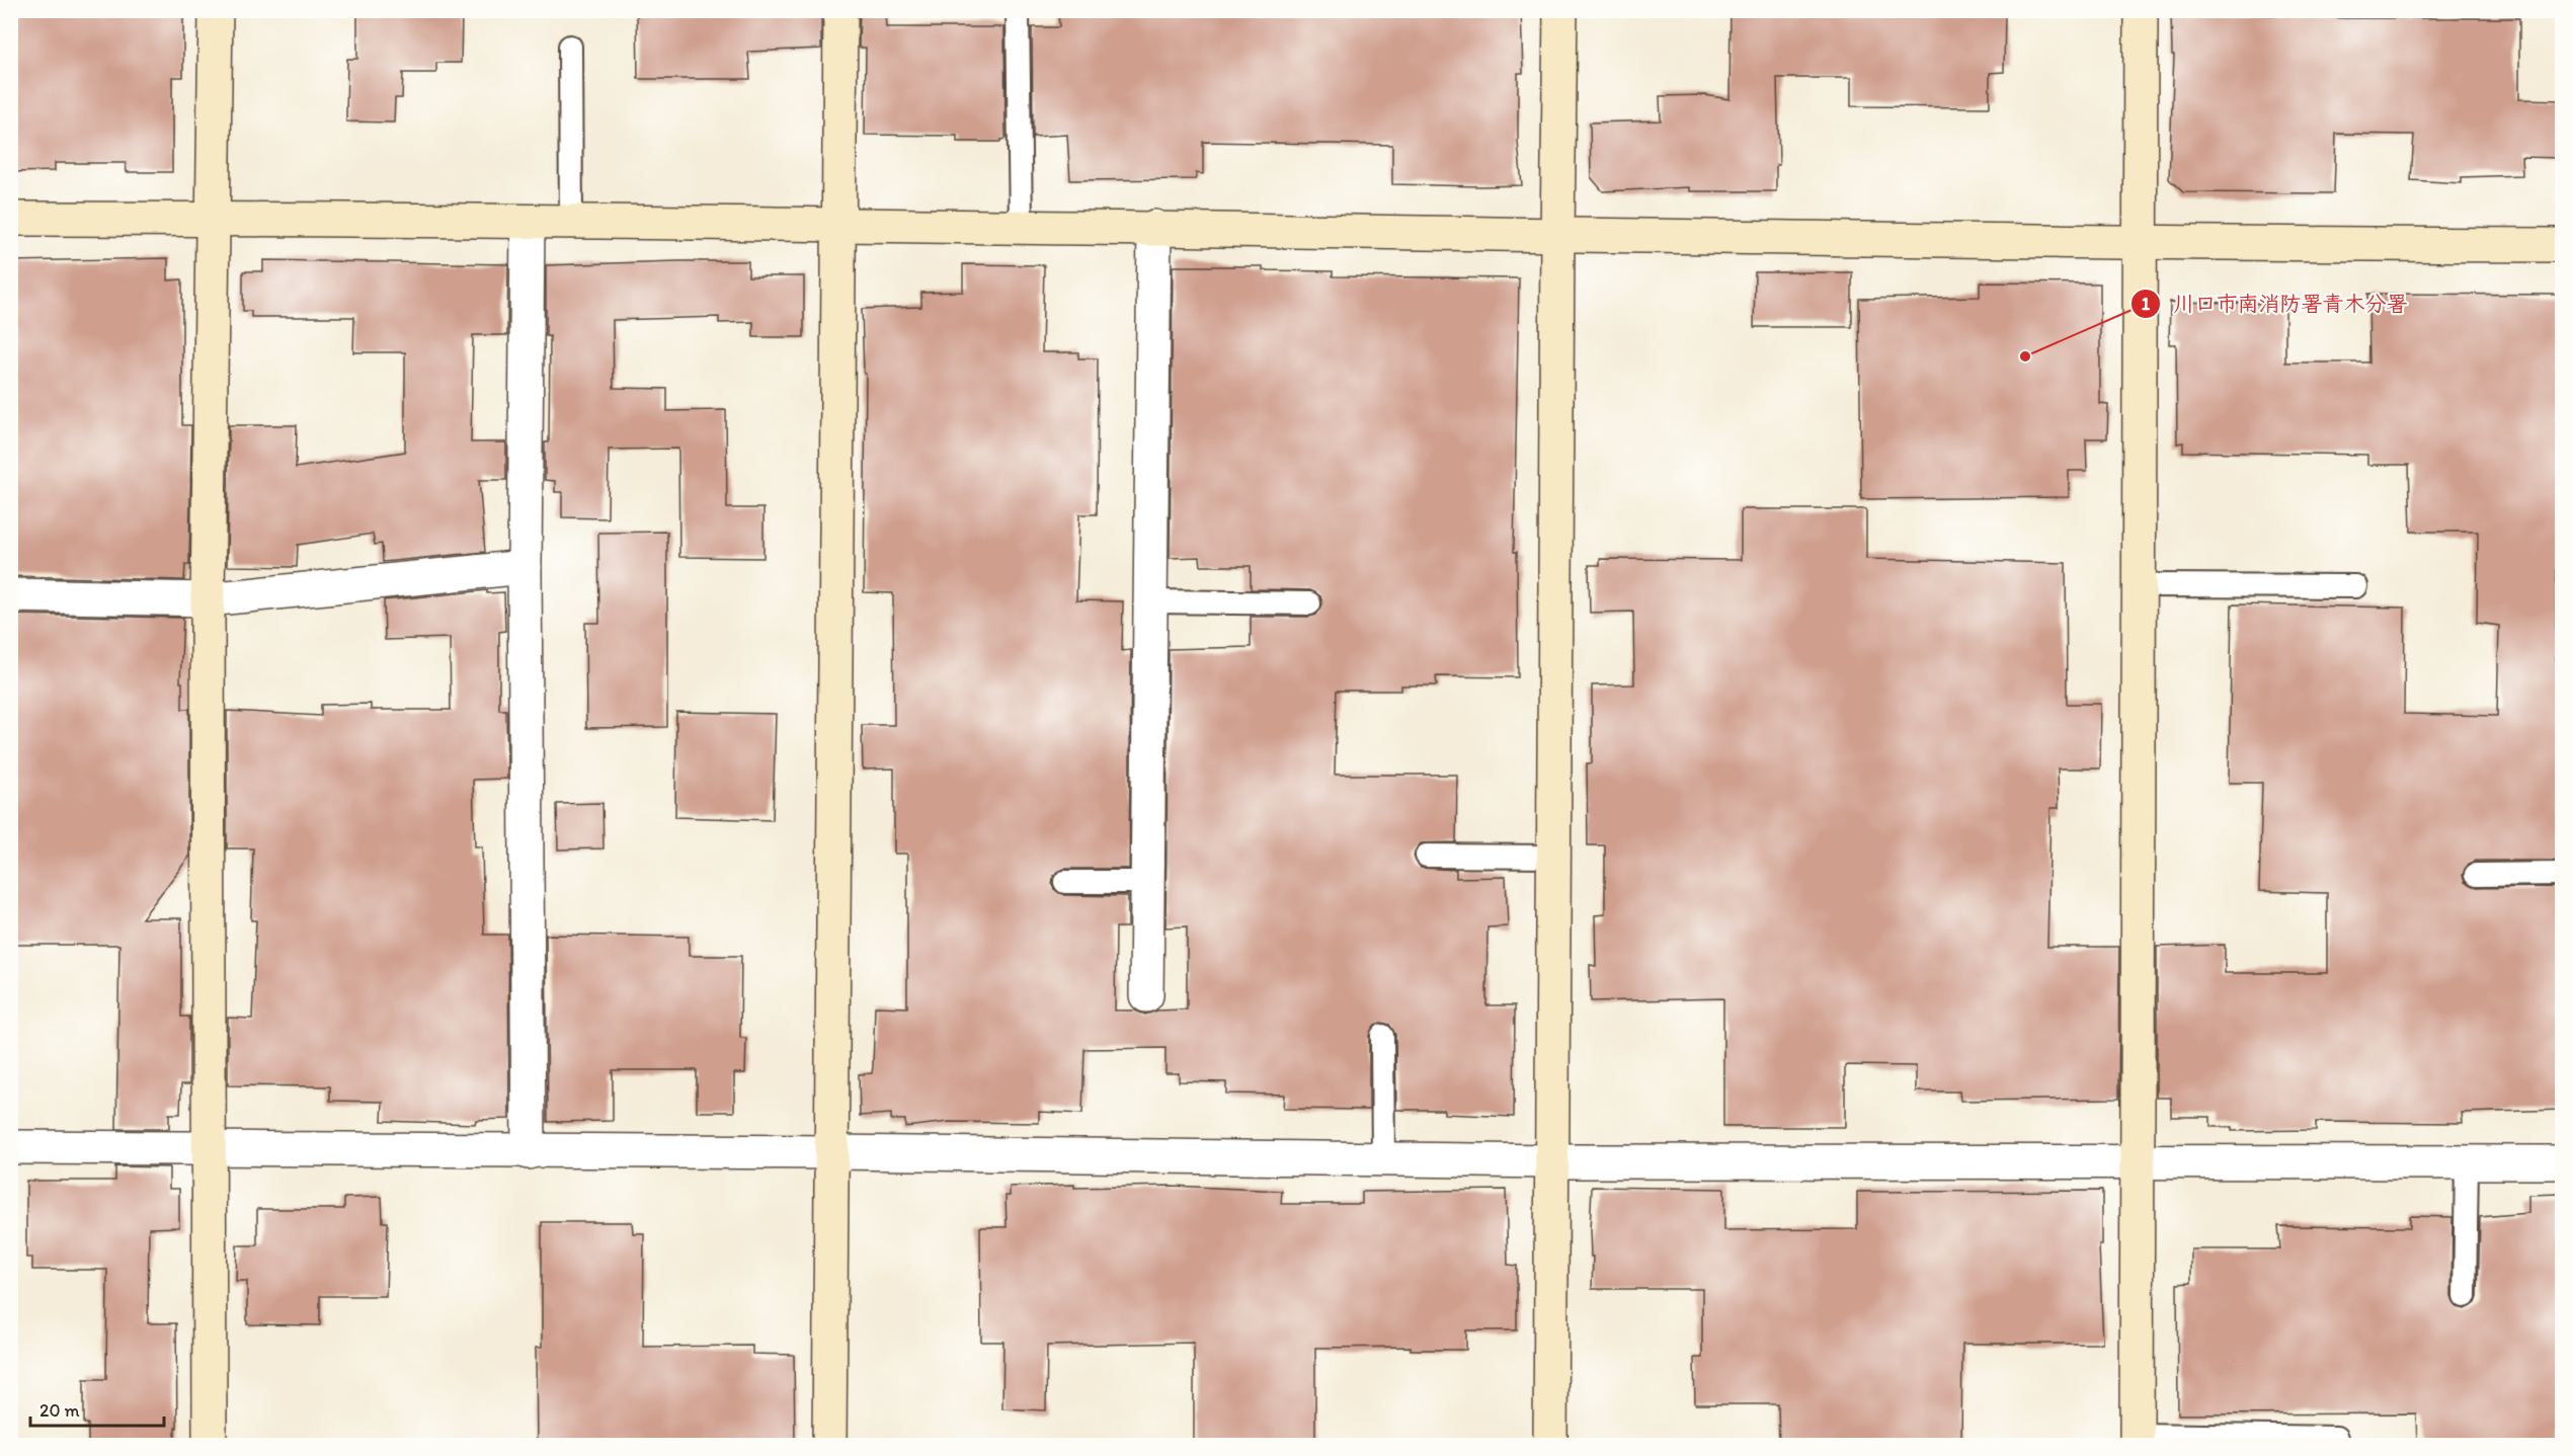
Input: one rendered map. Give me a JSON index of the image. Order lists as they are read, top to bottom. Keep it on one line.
{"places":["川口市南消防署青木分署"],"scale_bar":"20 m"}
